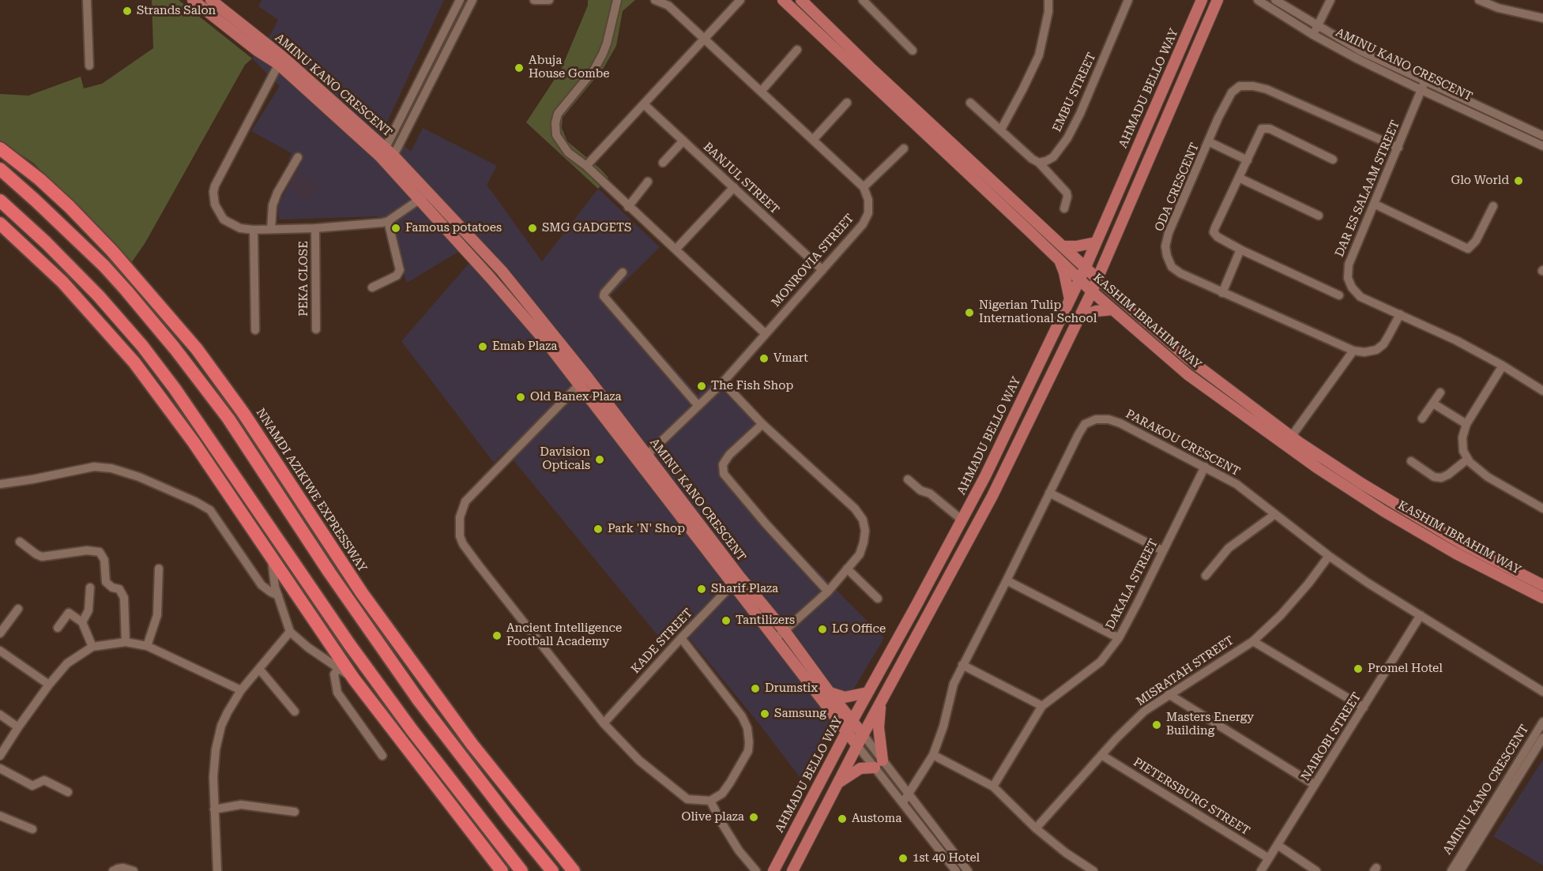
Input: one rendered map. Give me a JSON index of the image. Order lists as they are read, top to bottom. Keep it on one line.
{"streets":{"highway":["NNAMDI AZIKIWE EXPRESSWAY"],"main road":["AMINU KANO CRESCENT","AHMADU BELLO WAY","KASHIM IBRAHIM WAY"],"street":["EMBU STREET","BANJUL STREET","ODA CRESCENT","DAR ES SALAAM STREET","MONROVIA STREET","PEKA CLOSE","PARAKOU CRESCENT","DAKALA STREET","KADE STREET","MISRATAH STREET","NAIROBI STREET","PIETERSBURG STREET"]},"crossings":[["AMINU KANO CRESCENT","AHMADU BELLO WAY"],["AMINU KANO CRESCENT","DAR ES SALAAM STREET"],["AMINU KANO CRESCENT","MONROVIA STREET"],["AMINU KANO CRESCENT","PARAKOU CRESCENT"],["AMINU KANO CRESCENT","KADE STREET"],["AHMADU BELLO WAY","KASHIM IBRAHIM WAY"],["BANJUL STREET","MONROVIA STREET"],["ODA CRESCENT","DAR ES SALAAM STREET"],["PARAKOU CRESCENT","DAKALA STREET"],["PARAKOU CRESCENT","MISRATAH STREET"],["PARAKOU CRESCENT","NAIROBI STREET"],["MISRATAH STREET","PIETERSBURG STREET"],["NAIROBI STREET","PIETERSBURG STREET"]],"places":["Strands Salon","Abuja House Gombe","Glo World","Famous potatoes","SMG GADGETS","Nigerian Tulip International School","Emab Plaza","Vmart","The Fish Shop","Old Banex Plaza","Davision Opticals","Park 'N' Shop","Sharif Plaza","Tantilizers","LG Office","Ancient Intelligence Football Academy","Promel Hotel","Drumstix","Samsung","Masters Energy Building","Olive plaza","Austoma","1st 40 Hotel"]}
